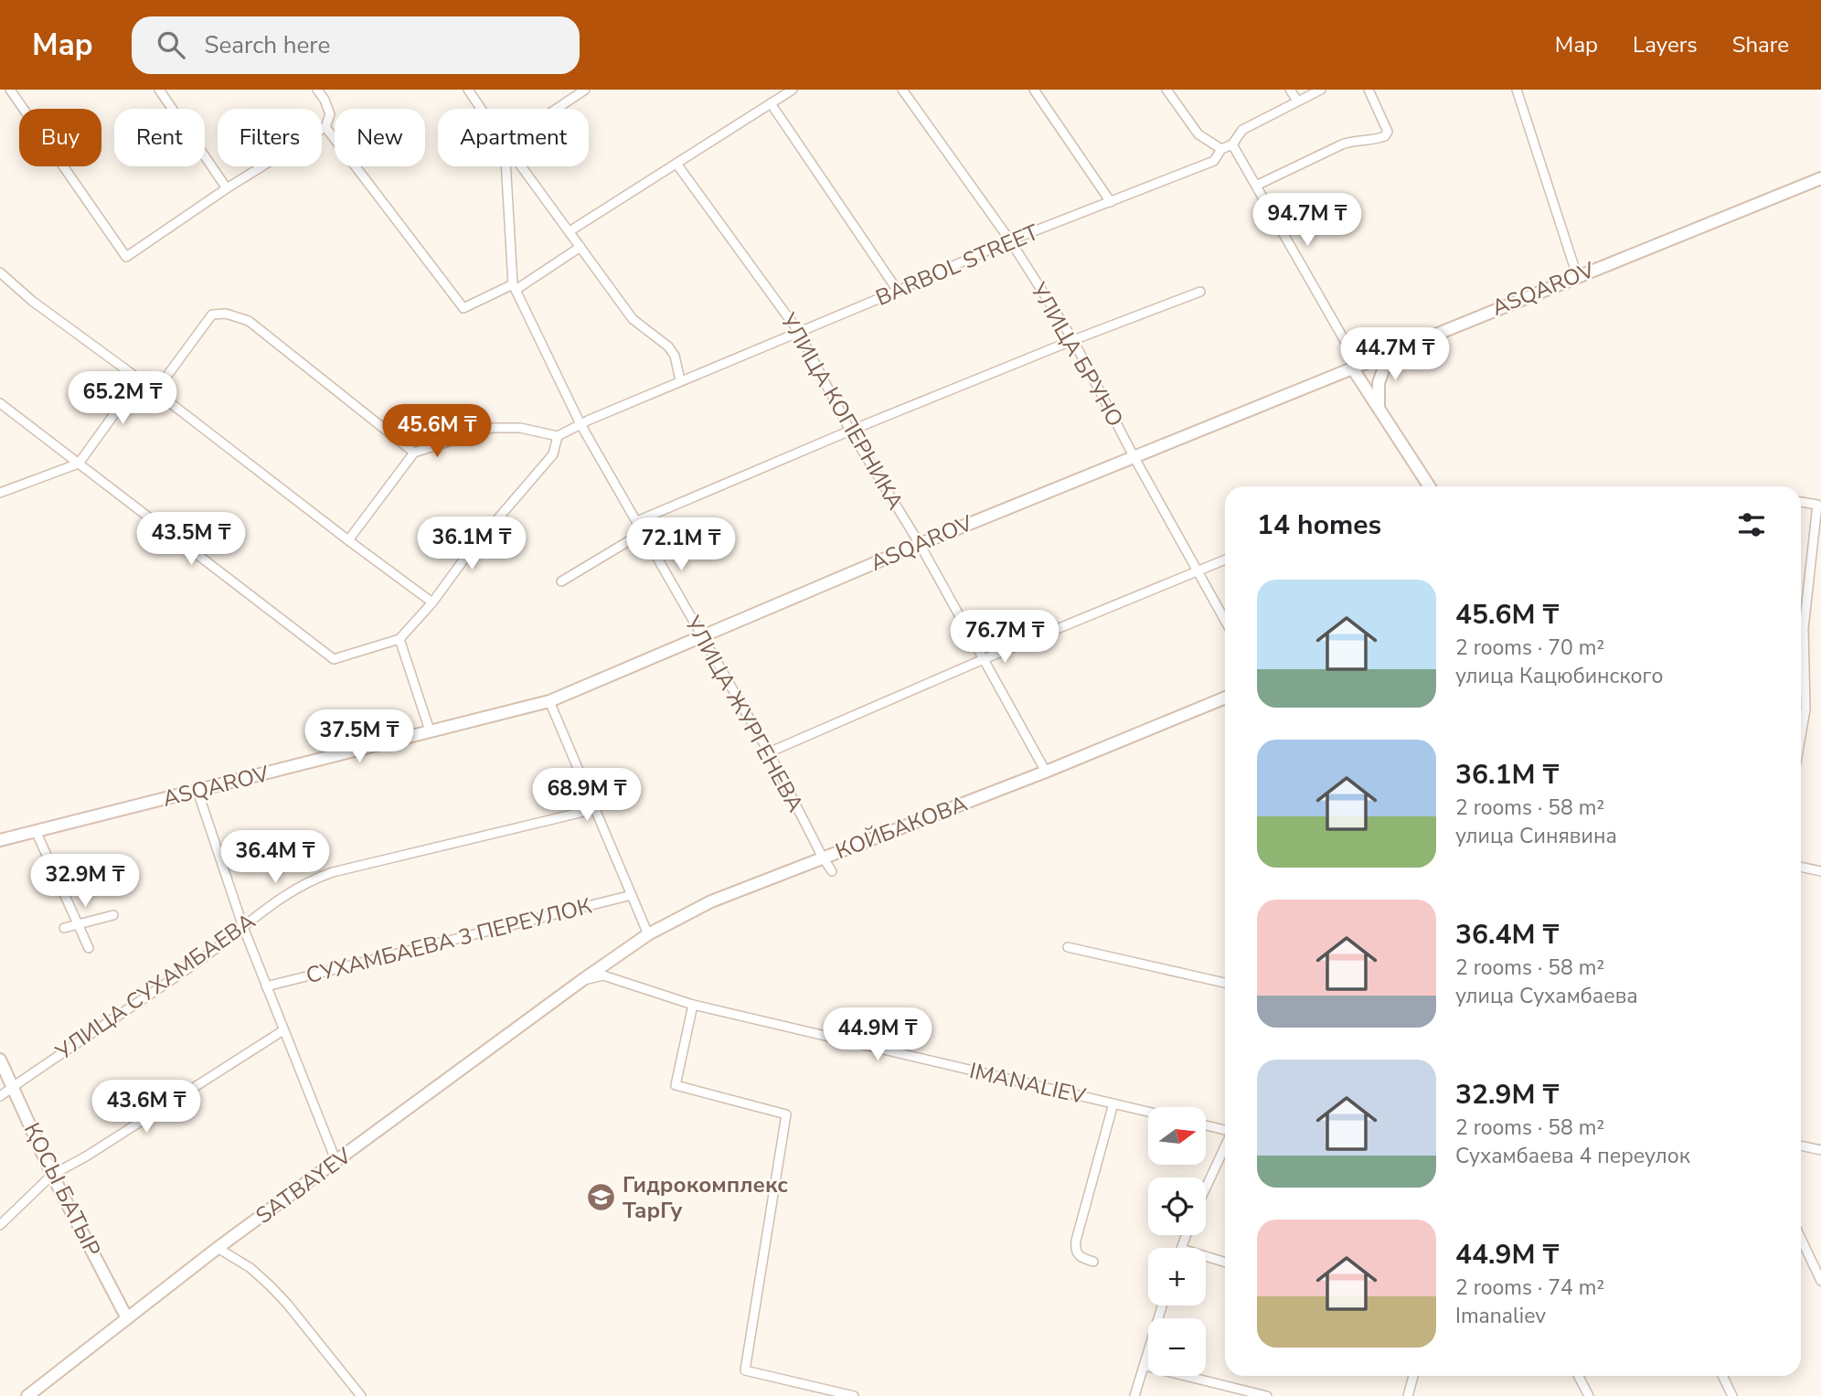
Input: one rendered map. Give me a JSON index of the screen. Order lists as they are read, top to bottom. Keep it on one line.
{"streets":{"main road":["ASQAROV","КОЙБАКОВА","SATBAYEV","ҚОСЫ БАТЫР"],"street":["BARBOL STREET","УЛИЦА БРУНО","УЛИЦА КОПЕРНИКА","УЛИЦА ЖУРГЕНЕВА","СУХАМБАЕВА 3 ПЕРЕУЛОК","УЛИЦА СУХАМБАЕВА","IMANALIEV"]},"crossings":[["BARBOL STREET","УЛИЦА БРУНО"],["BARBOL STREET","УЛИЦА КОПЕРНИКА"],["BARBOL STREET","УЛИЦА ЖУРГЕНЕВА"],["ASQAROV","УЛИЦА БРУНО"],["ASQAROV","УЛИЦА КОПЕРНИКА"],["ASQAROV","УЛИЦА ЖУРГЕНЕВА"],["УЛИЦА КОПЕРНИКА","КОЙБАКОВА"],["УЛИЦА ЖУРГЕНЕВА","КОЙБАКОВА"],["КОЙБАКОВА","IMANALIEV"],["КОЙБАКОВА","SATBAYEV"],["УЛИЦА СУХАМБАЕВА","ҚОСЫ БАТЫР"],["IMANALIEV","SATBAYEV"],["SATBAYEV","ҚОСЫ БАТЫР"]],"places":{"school or university":["Гидрокомплекс ТарГу"]},"north":"right","page":{"header":"Map","search":"Search here","nav":["Map","Layers","Share"],"chip":["Buy","Rent","Filters","New","Apartment"],"price":["94.7M ₸","44.7M ₸","65.2M ₸","45.6M ₸","43.5M ₸","36.1M ₸","72.1M ₸","76.7M ₸","37.5M ₸","68.9M ₸","36.4M ₸","32.9M ₸","44.9M ₸","43.6M ₸"],"heading":"14 homes","list":[{"name":"45.6M ₸","note":"2 rooms · 70 m² · улица Кацюбинского"},{"name":"36.1M ₸","note":"2 rooms · 58 m² · улица Синявина"},{"name":"36.4M ₸","note":"2 rooms · 58 m² · улица Сухамбаева"},{"name":"32.9M ₸","note":"2 rooms · 58 m² · Сухамбаева 4 переулок"},{"name":"44.9M ₸","note":"2 rooms · 74 m² · Imanaliev"}],"map_buttons":["+","−"]}}
